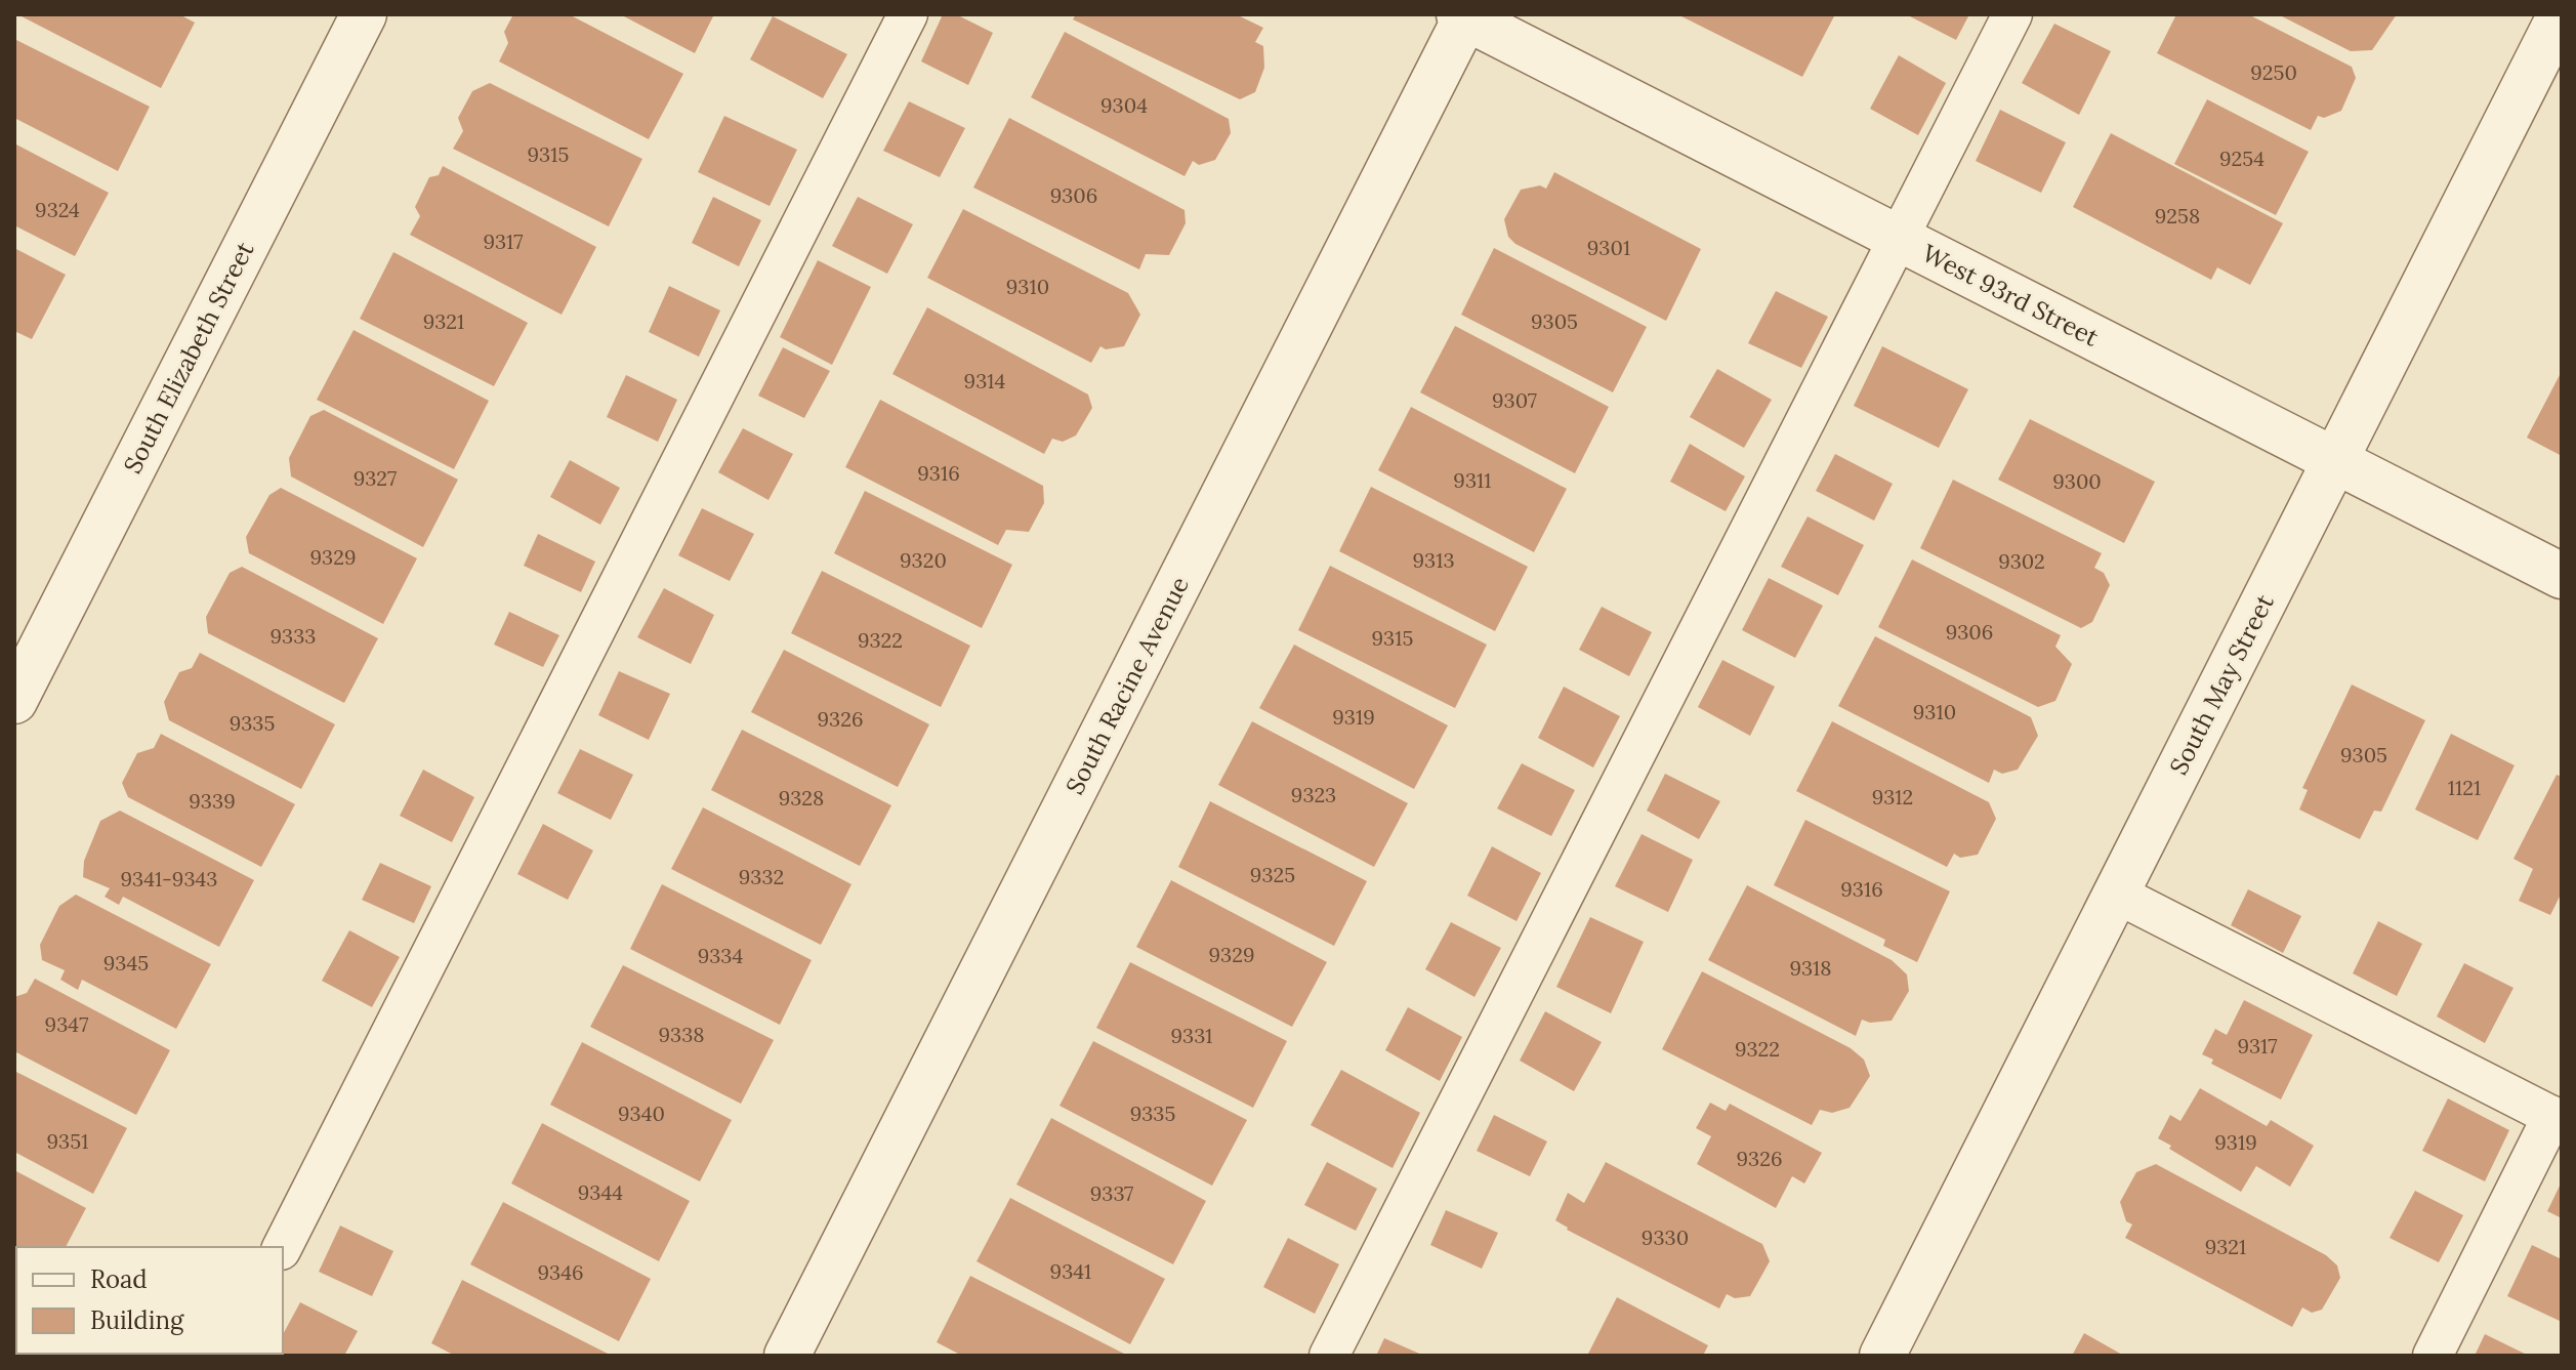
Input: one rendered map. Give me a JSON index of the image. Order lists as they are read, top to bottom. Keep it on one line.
{"streets":{"street":["West 93rd Street","South Elizabeth Street","South May Street","South Racine Avenue"]},"crossings":[["West 93rd Street","South May Street"],["West 93rd Street","South Racine Avenue"]],"house_numbers":["9250","9304","9315","9254","9306","9324","9258","9317","9301","9310","9321","9305","9314","9307","9316","9327","9311","9300","9329","9320","9313","9302","9306","9333","9315","9322","9310","9319","9326","9335","9305","1121","9323","9312","9328","9339","9325","9332","9341-9343","9316","9329","9334","9345","9318","9347","9338","9331","9317","9322","9340","9335","9351","9319","9326","9344","9337","9330","9321","9341","9346"],"legend":["Road","Building"]}
